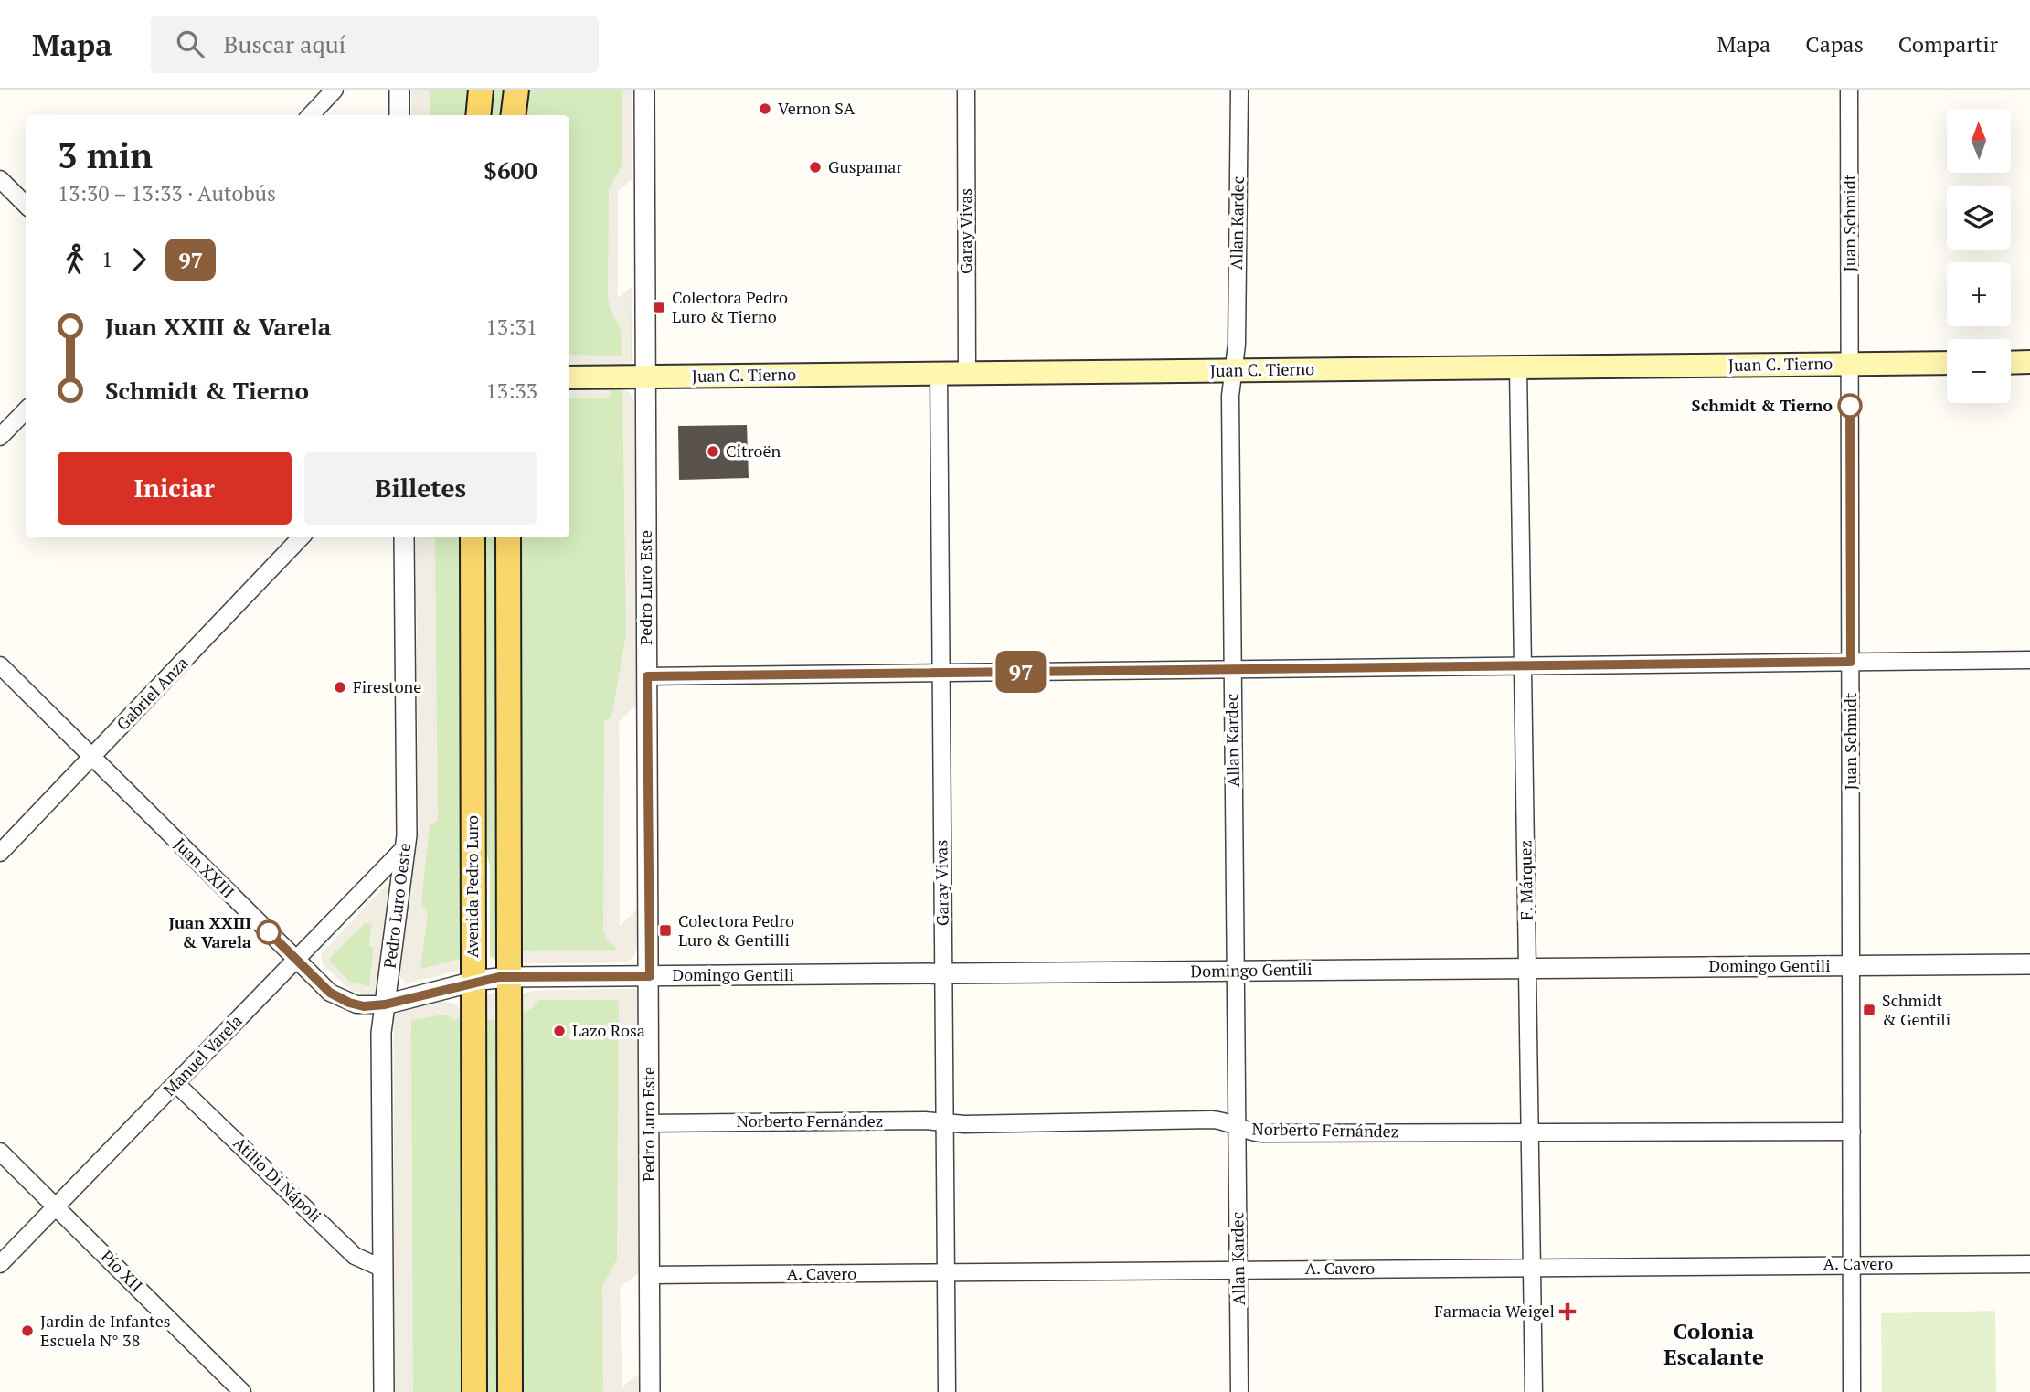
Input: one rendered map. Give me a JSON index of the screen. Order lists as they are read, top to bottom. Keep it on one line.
{"streets":{"main road":["Juan C. Tierno","Avenida Pedro Luro"],"street":["Allan Kardec","Juan Schmidt","Garay Vivas","Pedro Luro Este","Gabriel Anza","Juan XXIII","F. Márquez","Pedro Luro Oeste","Domingo Gentili","Manuel Varela","Norberto Fernández","Atilio Di Nápoli","A. Cavero","Pío XII"]},"crossings":[["Allan Kardec","Juan C. Tierno"],["Allan Kardec","Domingo Gentili"],["Allan Kardec","Norberto Fernández"],["Allan Kardec","A. Cavero"],["Juan Schmidt","Juan C. Tierno"],["Juan Schmidt","Domingo Gentili"],["Juan Schmidt","Norberto Fernández"],["Juan Schmidt","A. Cavero"],["Garay Vivas","Juan C. Tierno"],["Garay Vivas","Domingo Gentili"],["Garay Vivas","Norberto Fernández"],["Garay Vivas","A. Cavero"],["Juan C. Tierno","Pedro Luro Este"],["Juan C. Tierno","F. Márquez"],["Pedro Luro Este","Domingo Gentili"],["Pedro Luro Este","Norberto Fernández"],["Pedro Luro Este","A. Cavero"],["Gabriel Anza","Juan XXIII"],["Juan XXIII","Avenida Pedro Luro"],["Juan XXIII","Pedro Luro Oeste"],["Juan XXIII","Domingo Gentili"],["Juan XXIII","Manuel Varela"],["F. Márquez","Domingo Gentili"],["F. Márquez","Norberto Fernández"],["F. Márquez","A. Cavero"],["Avenida Pedro Luro","Domingo Gentili"],["Pedro Luro Oeste","Manuel Varela"],["Pedro Luro Oeste","Atilio Di Nápoli"],["Manuel Varela","Atilio Di Nápoli"],["Manuel Varela","Pío XII"]],"districts":["Colonia Escalante"],"places":{"other":["Vernon SA","Guspamar","Schmidt & Tierno","Citroën","Firestone","Juan XXIII & Varela","Lazo Rosa","Jardin de Infantes Escuela N° 38"],"transit":["Colectora Pedro Luro & Tierno","Colectora Pedro Luro & Gentilli","Schmidt & Gentili"],"health":["Farmacia Weigel"]},"lines":["bus line 97"],"north":"top","page":{"header":"Mapa","search":"Buscar aquí","nav":["Mapa","Capas","Compartir"],"on_map":"97","map_buttons":["+","−"],"heading":["3 min","13:30 – 13:33 · Autobús","$600"],"legs":["1","97"],"list":[{"name":"Juan XXIII & Varela","value":"13:31"},{"name":"Schmidt & Tierno","value":"13:33"}],"buttons":["Iniciar","Billetes"]}}
